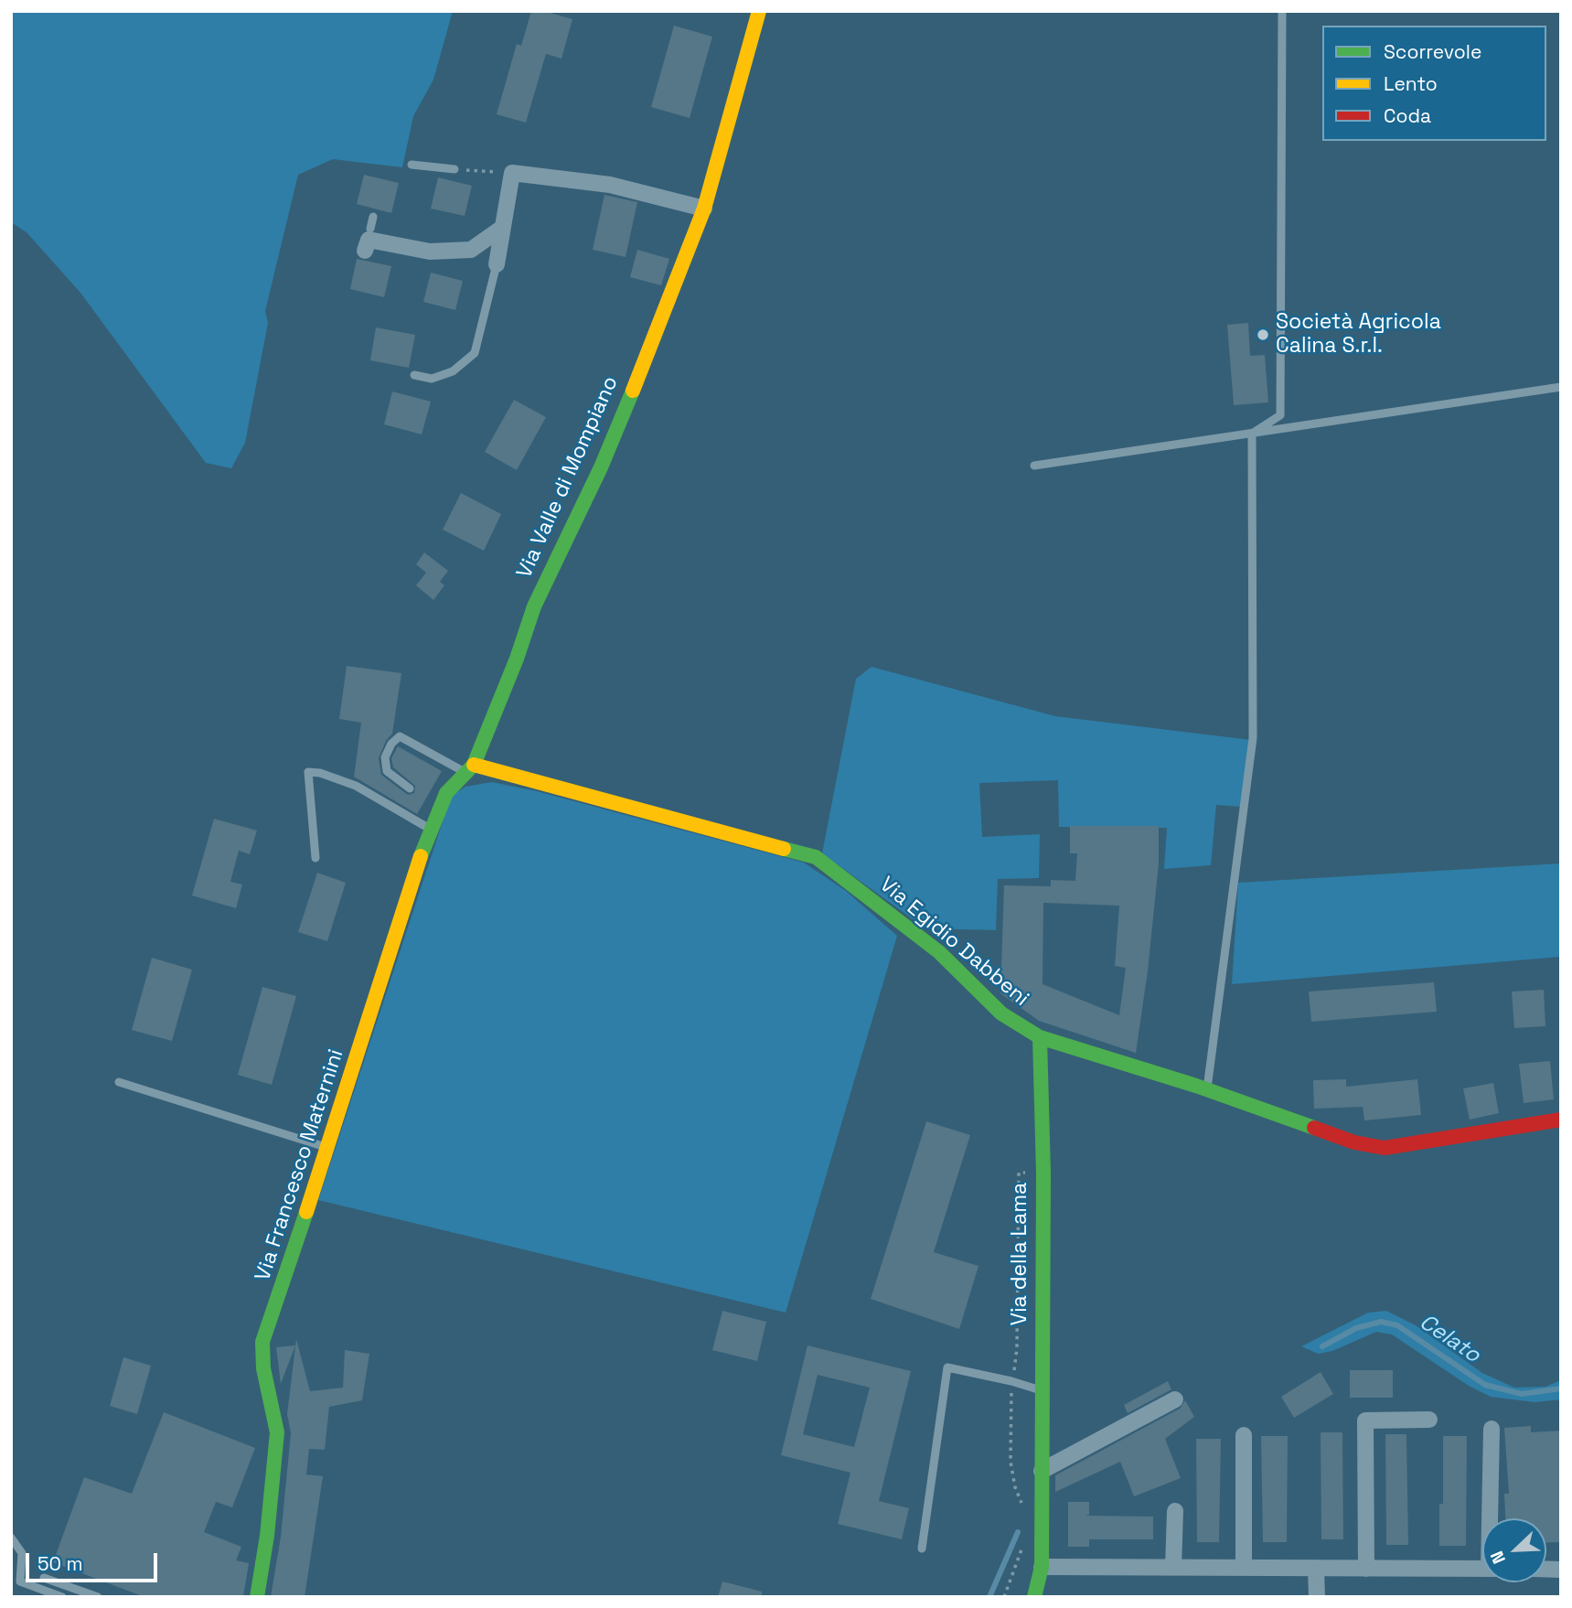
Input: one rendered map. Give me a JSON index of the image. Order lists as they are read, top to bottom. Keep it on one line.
{"streets":{"street":["Via Valle di Mompiano","Via Egidio Dabbeni","Via Francesco Maternini","Via della Lama"]},"crossings":[["Via Valle di Mompiano","Via Egidio Dabbeni"],["Via Valle di Mompiano","Via Francesco Maternini"],["Via Egidio Dabbeni","Via Francesco Maternini"],["Via Egidio Dabbeni","Via della Lama"]],"water":["Celato"],"places":["Società Agricola Calina S.r.l."],"legend":["Scorrevole","Lento","Coda"],"scale_bar":"50 m","north":"bottom left"}
